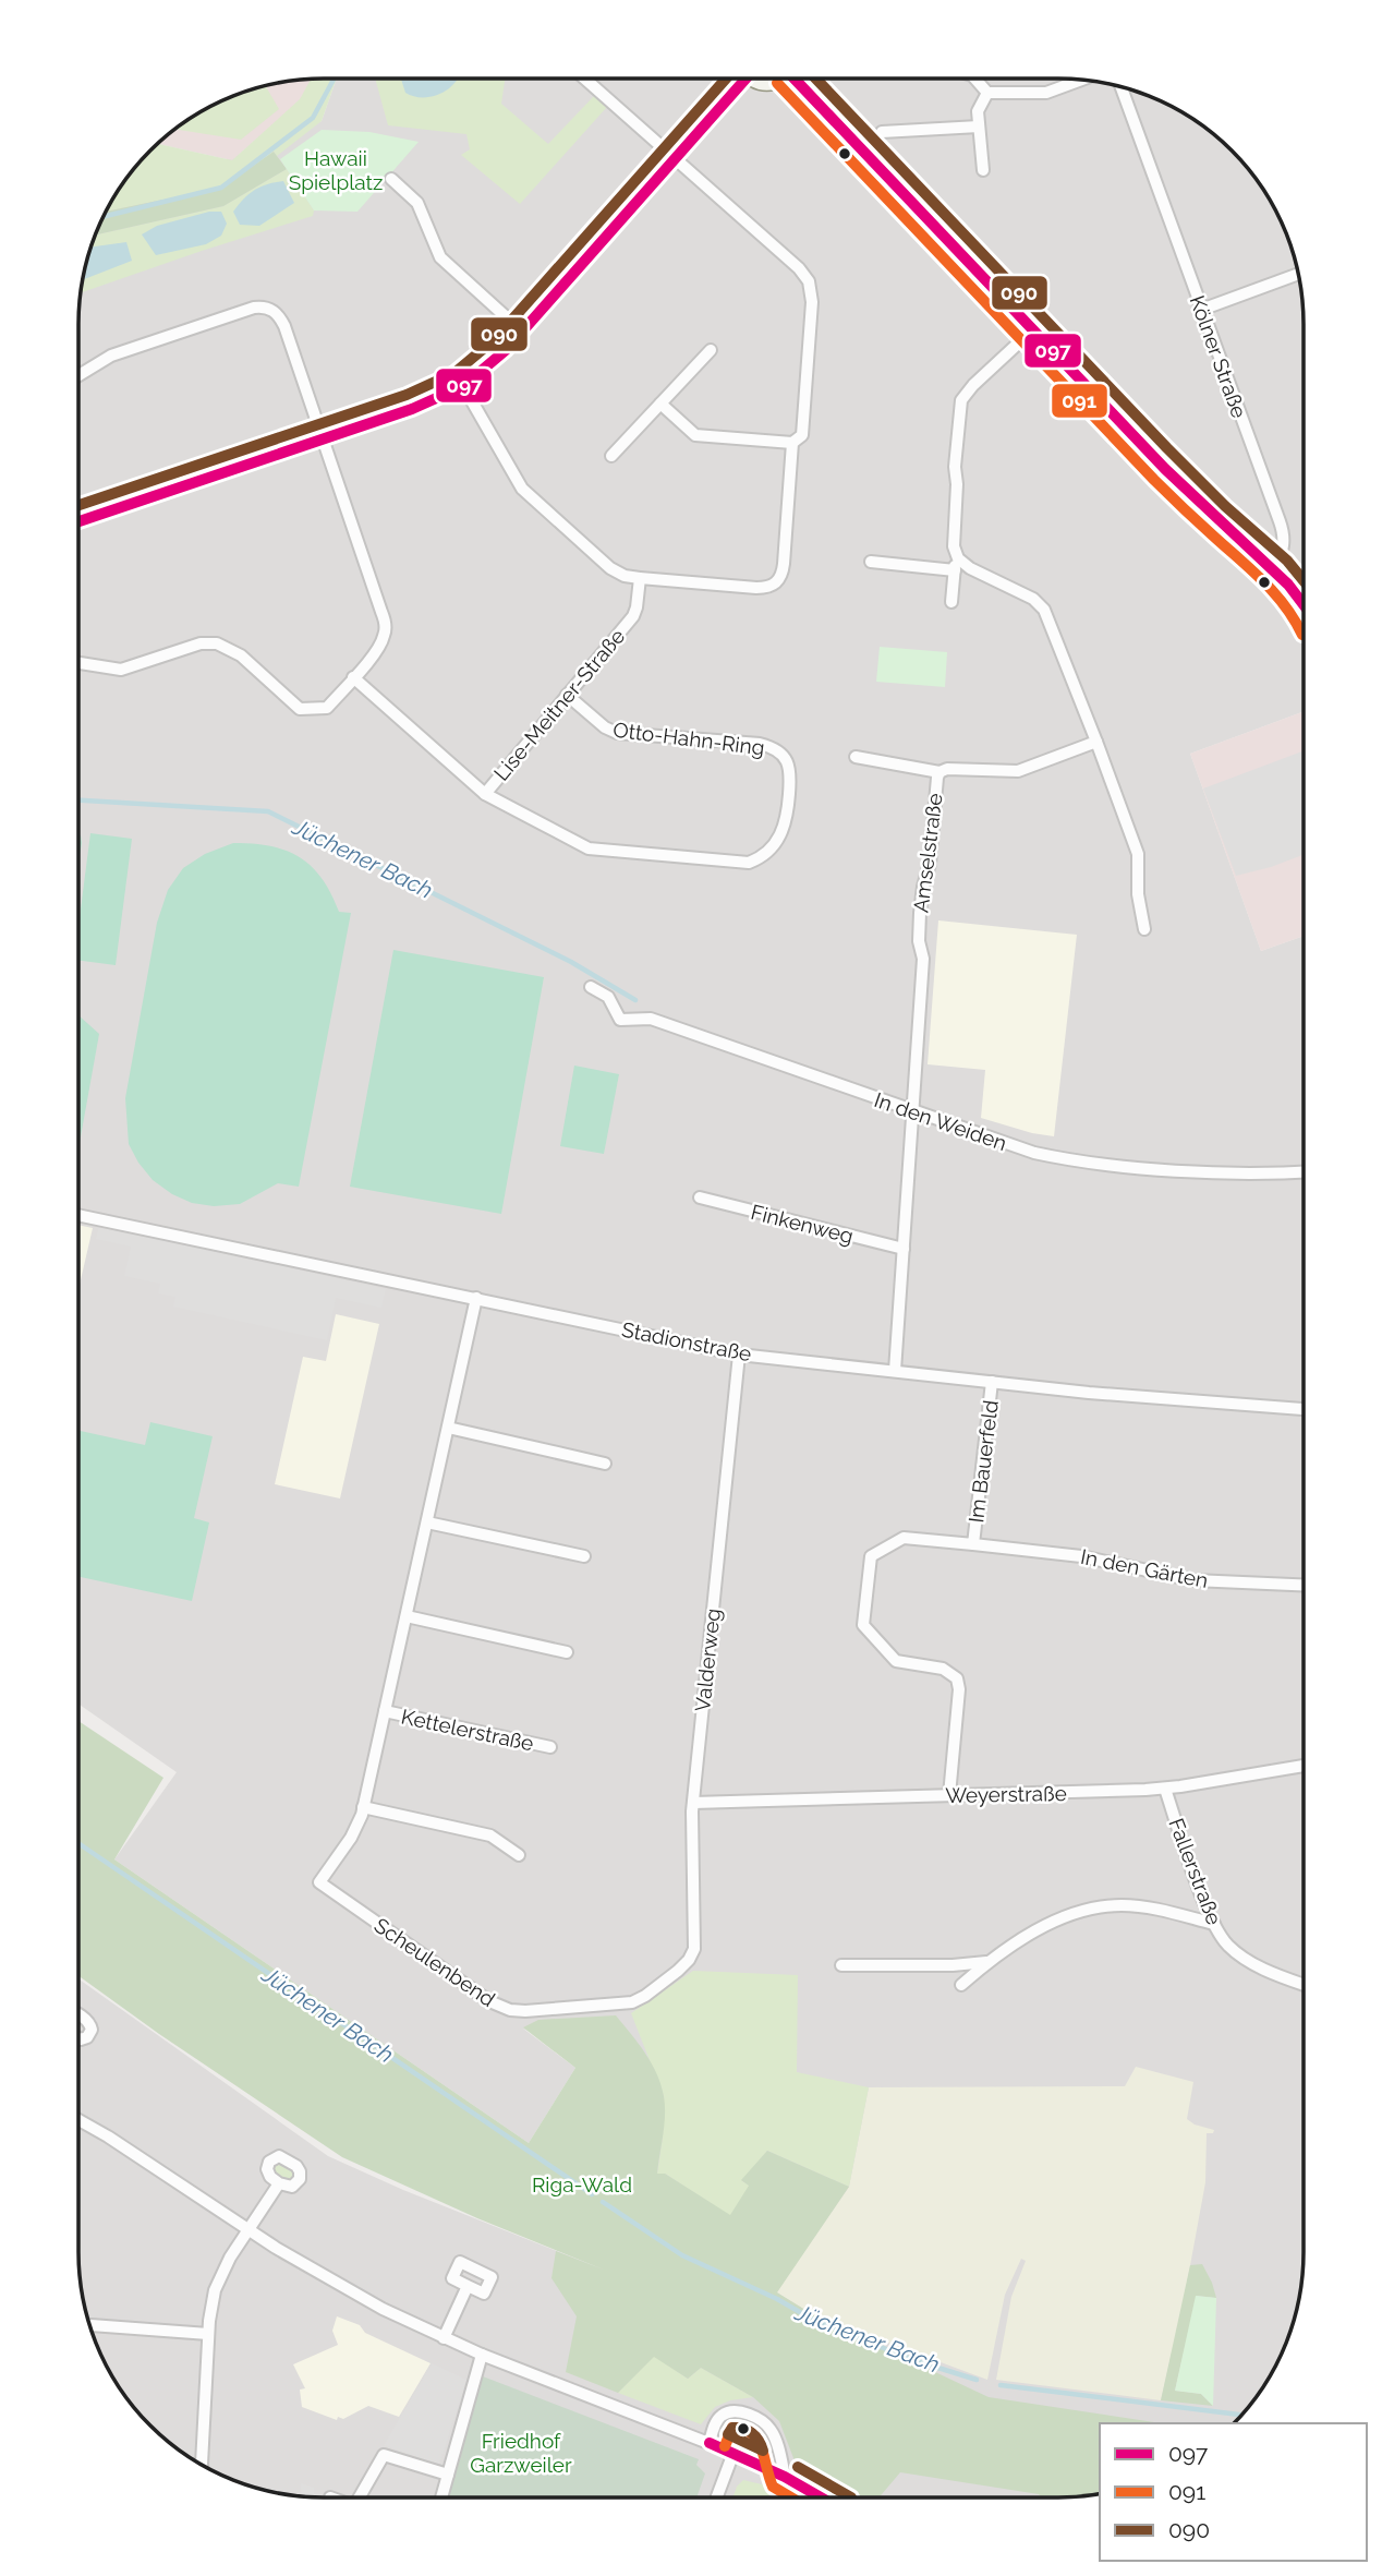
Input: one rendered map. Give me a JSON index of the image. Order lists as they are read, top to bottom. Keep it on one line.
{"streets":{"street":["Kölner Straße","Lise-Meitner-Straße","Otto-Hahn-Ring","Amselstraße","In den Weiden","Finkenweg","Stadionstraße","Im Bauerfeld","In den Gärten","Valderweg","Kettelerstraße","Weyerstraße","Fallerstraße","Scheulenbend"]},"crossings":[["Lise-Meitner-Straße","Otto-Hahn-Ring"],["Amselstraße","In den Weiden"],["Amselstraße","Finkenweg"],["Amselstraße","Stadionstraße"],["Stadionstraße","Im Bauerfeld"],["Stadionstraße","Valderweg"],["Stadionstraße","Kettelerstraße"],["Im Bauerfeld","In den Gärten"],["Im Bauerfeld","Weyerstraße"],["Valderweg","Weyerstraße"],["Valderweg","Scheulenbend"],["Kettelerstraße","Scheulenbend"],["Weyerstraße","Fallerstraße"]],"water":["Jüchener Bach"],"parks":["Hawaii Spielplatz","Riga-Wald","Friedhof Garzweiler"],"lines":["transit line 097","transit line 090","transit line 091"],"legend":["097","091","090"]}
